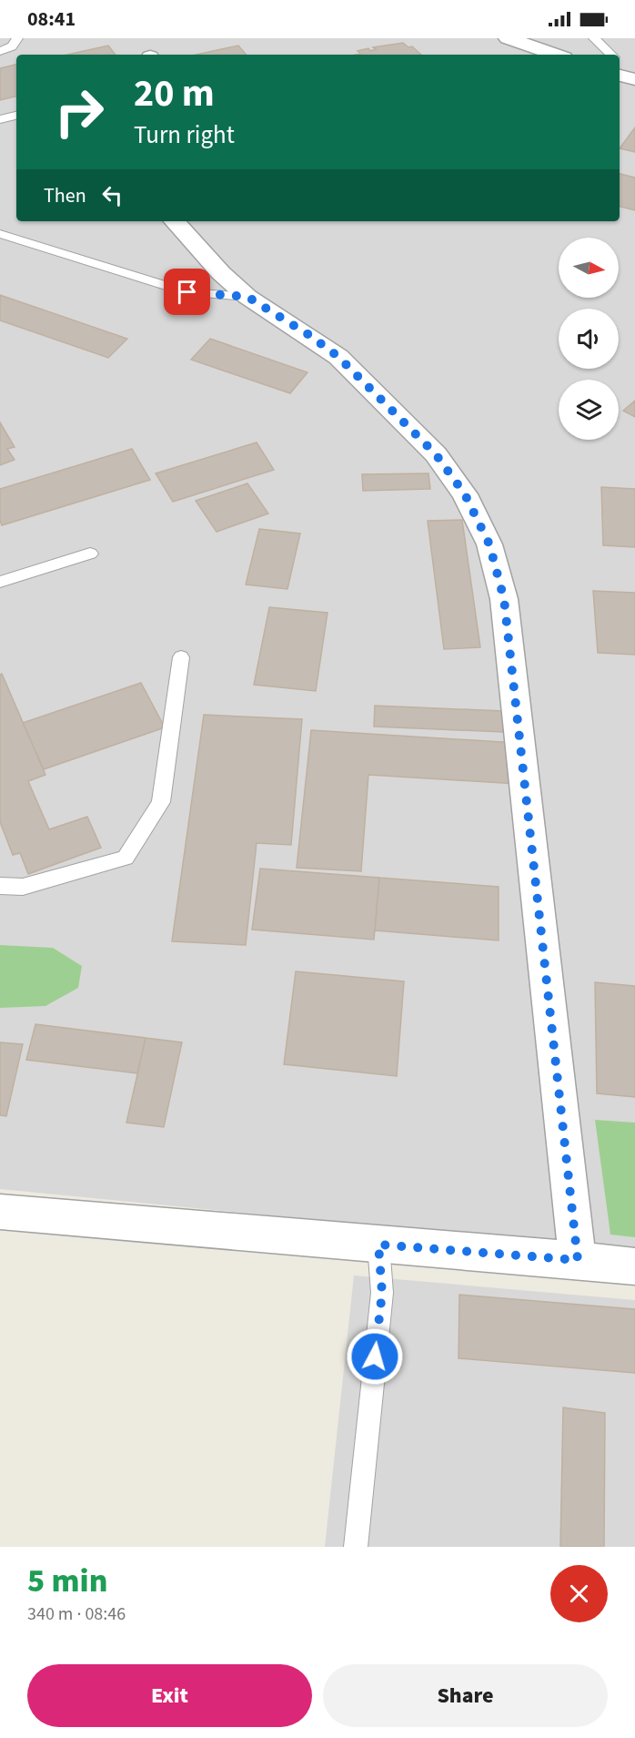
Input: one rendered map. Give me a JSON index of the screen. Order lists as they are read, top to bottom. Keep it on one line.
{"north":"right","page":{"status":"08:41","turn":["20 m","Turn right"],"then":"Then","heading":["5 min","340 m · 08:46"],"buttons":["Exit","Share"]}}
